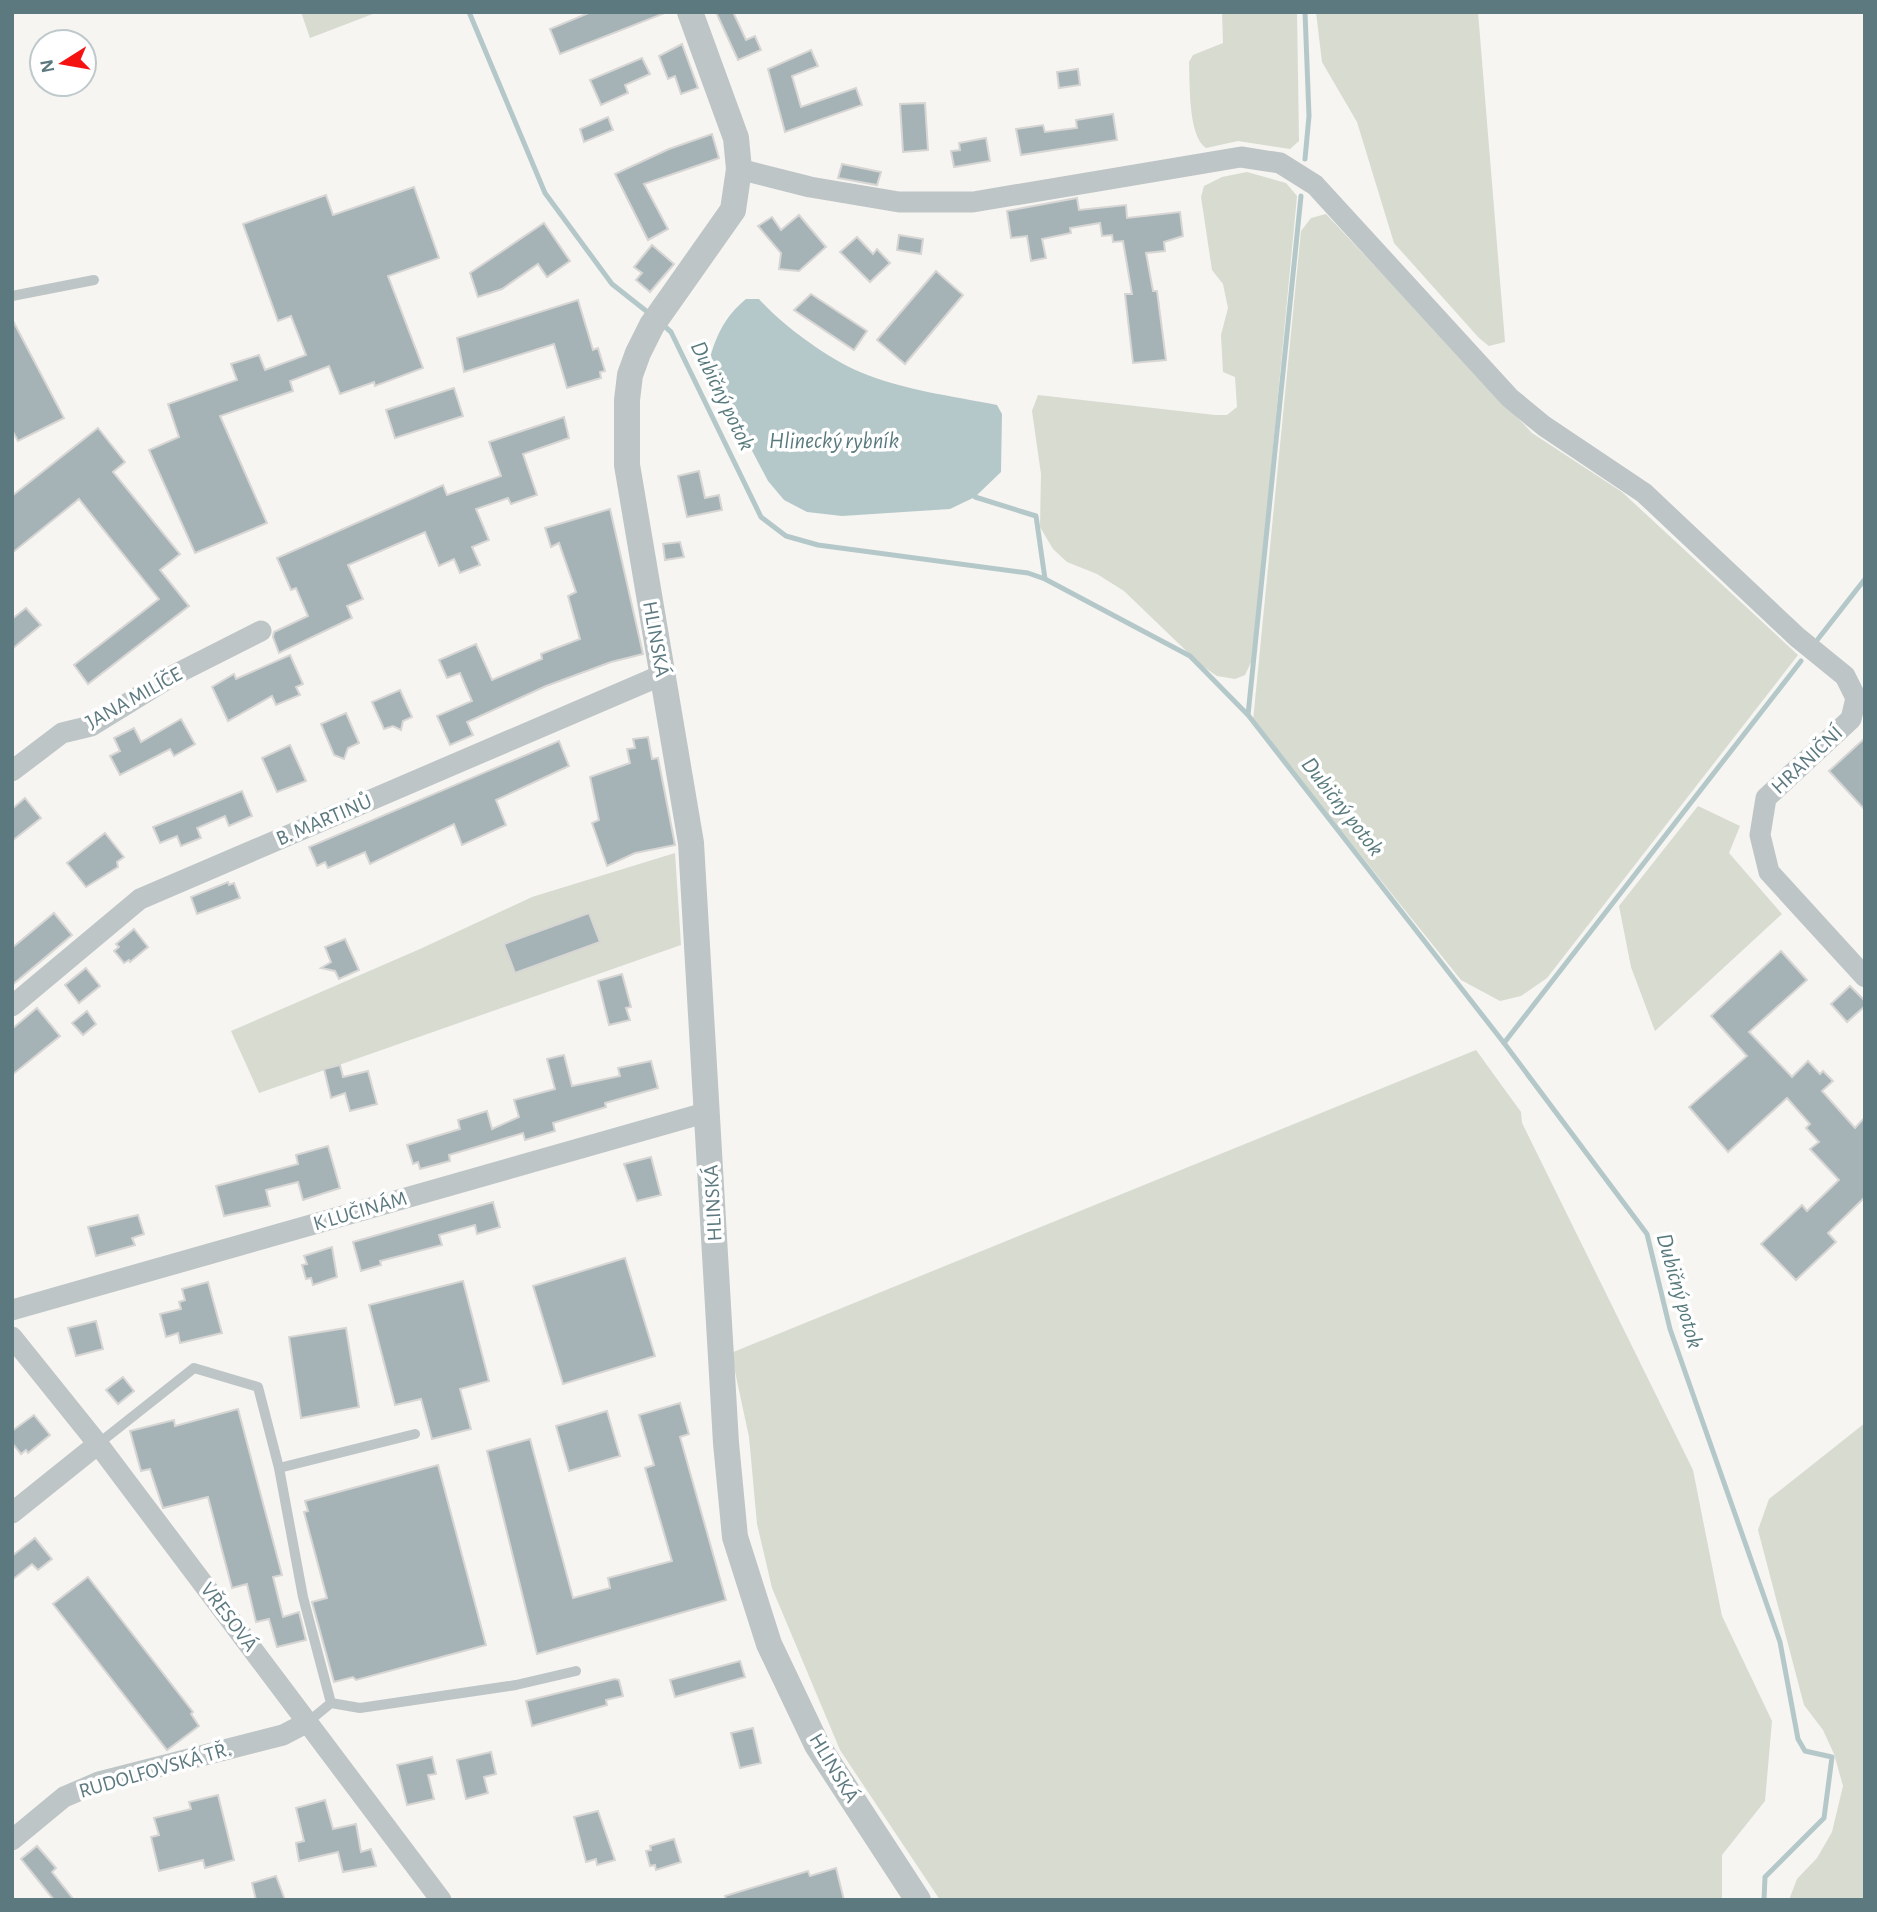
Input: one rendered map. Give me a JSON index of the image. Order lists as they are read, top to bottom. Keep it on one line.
{"streets":{"street":["HLINSKÁ","JANA MILÍČE","HRANIČNÍ","B. MARTINŮ","K LUČINÁM","VŘESOVÁ","RUDOLFOVSKÁ TŘ."]},"crossings":[["HLINSKÁ","HRANIČNÍ"],["HLINSKÁ","B. MARTINŮ"],["HLINSKÁ","K LUČINÁM"],["VŘESOVÁ","RUDOLFOVSKÁ TŘ."]],"water":["Dubičný potok","Hlinecký rybník"],"north":"left"}
